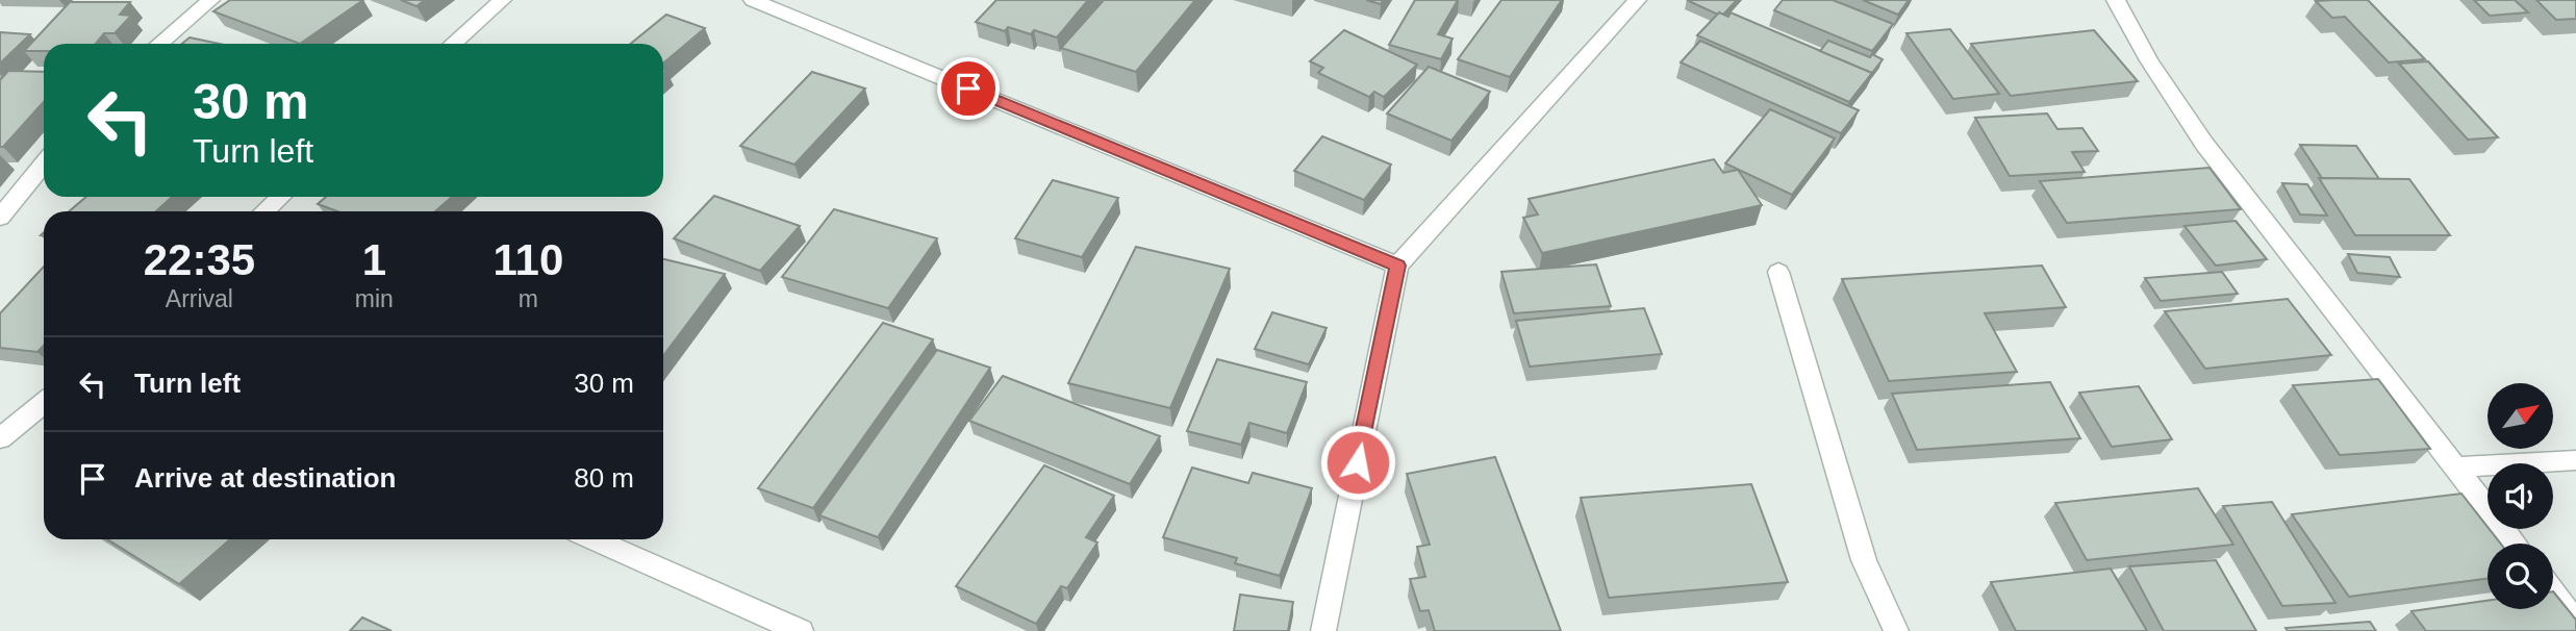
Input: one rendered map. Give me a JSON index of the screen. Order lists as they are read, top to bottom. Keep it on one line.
{"north":"top right","page":{"turn":["30 m","Turn left"],"eta":["22:35","Arrival","1","min","110","m"],"list":[{"name":"Turn left","value":"30 m"},{"name":"Arrive at destination","value":"80 m"}]}}
